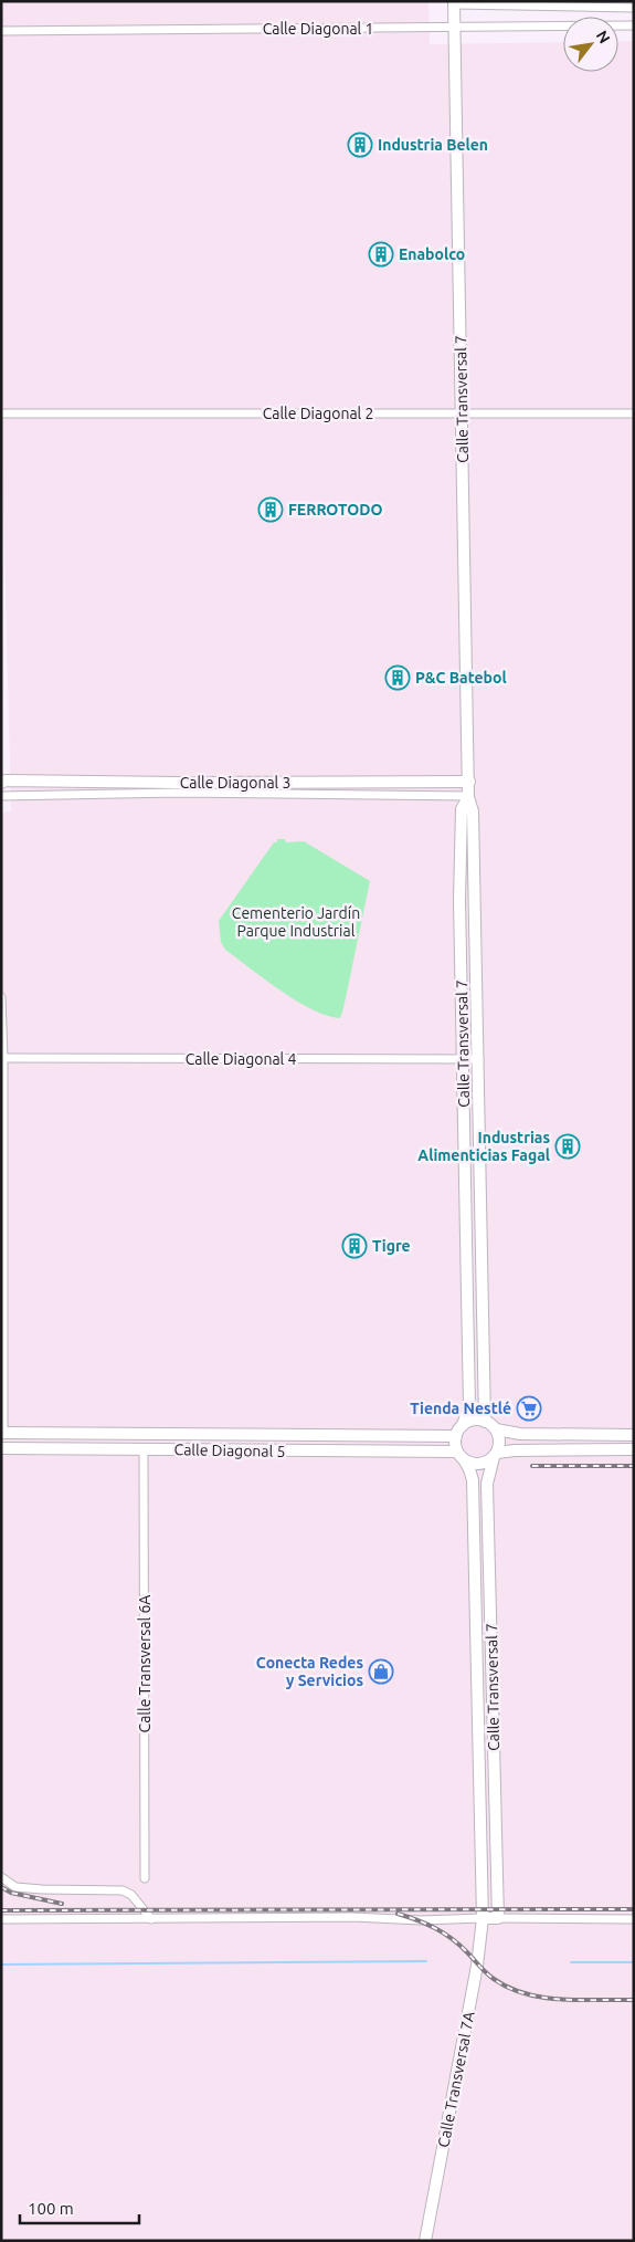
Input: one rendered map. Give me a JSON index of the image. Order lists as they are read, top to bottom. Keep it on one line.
{"streets":{"street":["Calle Diagonal 1","Calle Transversal 7","Calle Diagonal 2","Calle Diagonal 3","Calle Diagonal 4","Calle Diagonal 5","Calle Transversal 6A","Calle Transversal 7A"]},"crossings":[["Calle Diagonal 1","Calle Transversal 7"],["Calle Transversal 7","Calle Diagonal 2"],["Calle Transversal 7","Calle Diagonal 3"],["Calle Transversal 7","Calle Diagonal 4"],["Calle Transversal 7","Calle Diagonal 5"],["Calle Transversal 7","Calle Transversal 7A"],["Calle Diagonal 5","Calle Transversal 6A"]],"parks":["Cementerio Jardín Parque Industrial"],"places":{"building":["Industria Belen","Enabolco","FERROTODO","P&C Batebol","Industrias Alimenticias Fagal","Tigre"],"supermarket":["Tienda Nestlé"],"shop":["Conecta Redes y Servicios"]},"scale_bar":"100 m","north":"top right"}
